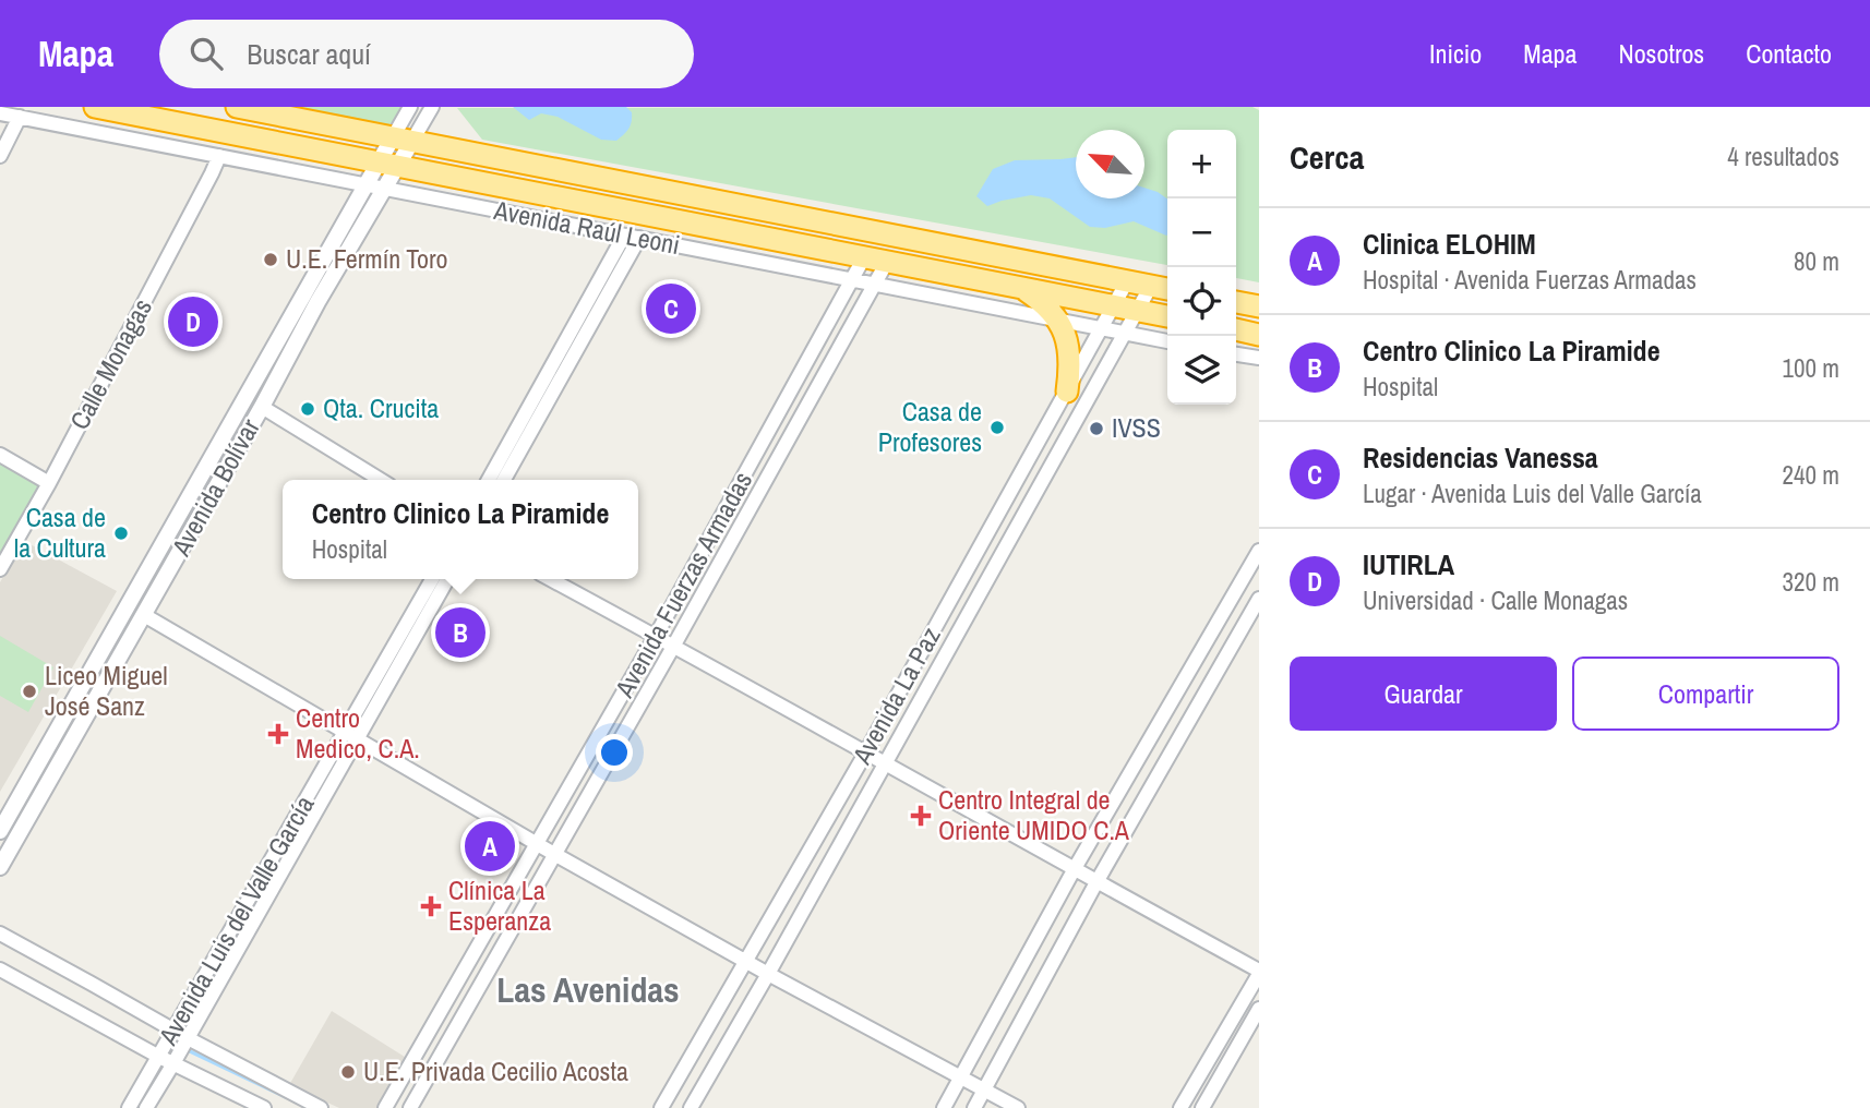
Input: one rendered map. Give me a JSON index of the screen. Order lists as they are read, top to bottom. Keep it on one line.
{"streets":{"highway":["Avenida Raúl Leoni"],"street":["Calle Monagas","Avenida Bolívar","Avenida Fuerzas Armadas","Avenida La Paz","Avenida Luis del Valle García"]},"crossings":[["Avenida Raúl Leoni","Calle Monagas"],["Avenida Raúl Leoni","Avenida Bolívar"],["Avenida Raúl Leoni","Avenida Fuerzas Armadas"],["Avenida Raúl Leoni","Avenida La Paz"]],"districts":["Las Avenidas"],"places":{"other":["U.E. Fermín Toro","Qta. Crucita","Casa de Profesores","IVSS","Casa de la Cultura","Liceo Miguel José Sanz","U.E. Privada Cecilio Acosta"],"health":["Centro Medico, C.A.","Centro Integral de Oriente UMIDO C.A","Clínica La Esperanza"]},"north":"top left","page":{"header":"Mapa","search":"Buscar aquí","nav":["Inicio","Mapa","Nosotros","Contacto"],"heading":["Cerca","4 resultados"],"map_buttons":["+","−"],"list":[{"mark":"A","name":"Clinica ELOHIM","note":"Hospital · Avenida Fuerzas Armadas","value":"80 m"},{"mark":"B","name":"Centro Clinico La Piramide","note":"Hospital","value":"100 m"},{"mark":"C","name":"Residencias Vanessa","note":"Lugar · Avenida Luis del Valle García","value":"240 m"},{"mark":"D","name":"IUTIRLA","note":"Universidad · Calle Monagas","value":"320 m"}],"pins":["C","D","B","A"],"popup":["Centro Clinico La Piramide","Hospital"],"buttons":["Guardar","Compartir"]}}
